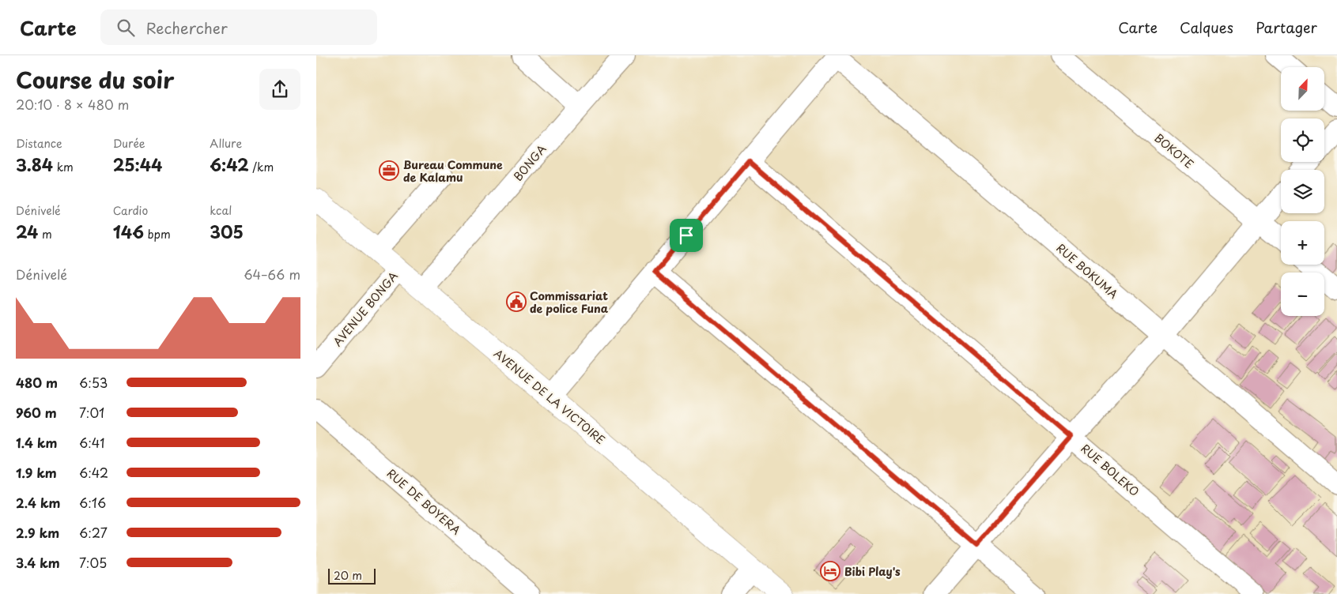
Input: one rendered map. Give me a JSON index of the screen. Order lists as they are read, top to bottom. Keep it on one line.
{"streets":{"main road":["AVENUE DE LA VICTOIRE"],"street":["BOKOTE","BONGA","RUE BOKUMA","AVENUE BONGA","RUE BOLEKO","RUE DE BOYERA"]},"crossings":[["BONGA","AVENUE DE LA VICTOIRE"],["AVENUE BONGA","AVENUE DE LA VICTOIRE"]],"places":{"office":["Bureau Commune de Kalamu"],"public building":["Commissariat de police Funa"],"hotel":["Bibi Play's"]},"scale_bar":"20 m","north":"top right","page":{"header":"Carte","search":"Rechercher","nav":["Carte","Calques","Partager"],"heading":["Course du soir","20:10 · 8 × 480 m"],"map_buttons":["+","−"],"stats":[["Distance","3.84 km"],["Durée","25:44"],["Allure","6:42 /km"],["Dénivelé","24 m"],["Cardio","146 bpm"],["kcal","305"]],"chart":["Dénivelé","64–66 m"],"list":[{"name":"480 m","note":"6:53"},{"name":"960 m","note":"7:01"},{"name":"1.4 km","note":"6:41"},{"name":"1.9 km","note":"6:42"},{"name":"2.4 km","note":"6:16"},{"name":"2.9 km","note":"6:27"},{"name":"3.4 km","note":"7:05"}],"scale":"20 m"}}
